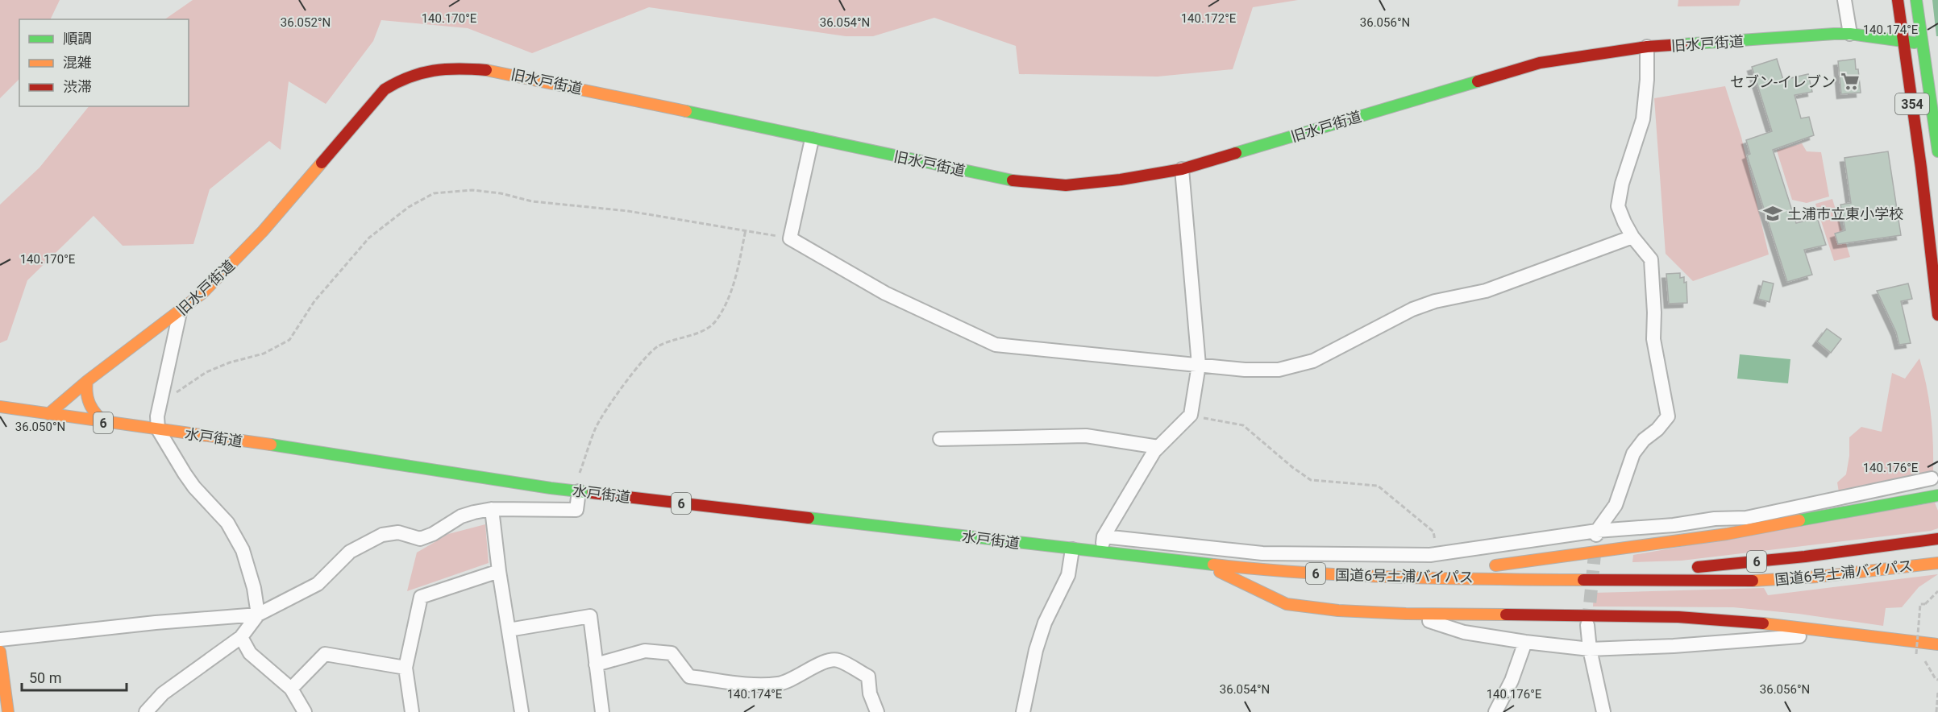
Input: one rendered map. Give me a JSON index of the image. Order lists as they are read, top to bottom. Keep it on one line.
{"streets":{"main road":["旧水戸街道","354","6","水戸街道","国道6号土浦バイパス"]},"crossings":[["旧水戸街道","354"],["旧水戸街道","水戸街道"],["水戸街道","国道6号土浦バイパス"]],"places":{"supermarket":["セブン-イレブン"],"school or university":["土浦市立東小学校"]},"legend":["順調","混雑","渋滞"],"scale_bar":"50 m","coordinates":["140.170°E","140.172°E","36.052°N","36.054°N","36.056°N","140.174°E","36.050°N","140.176°E"]}
